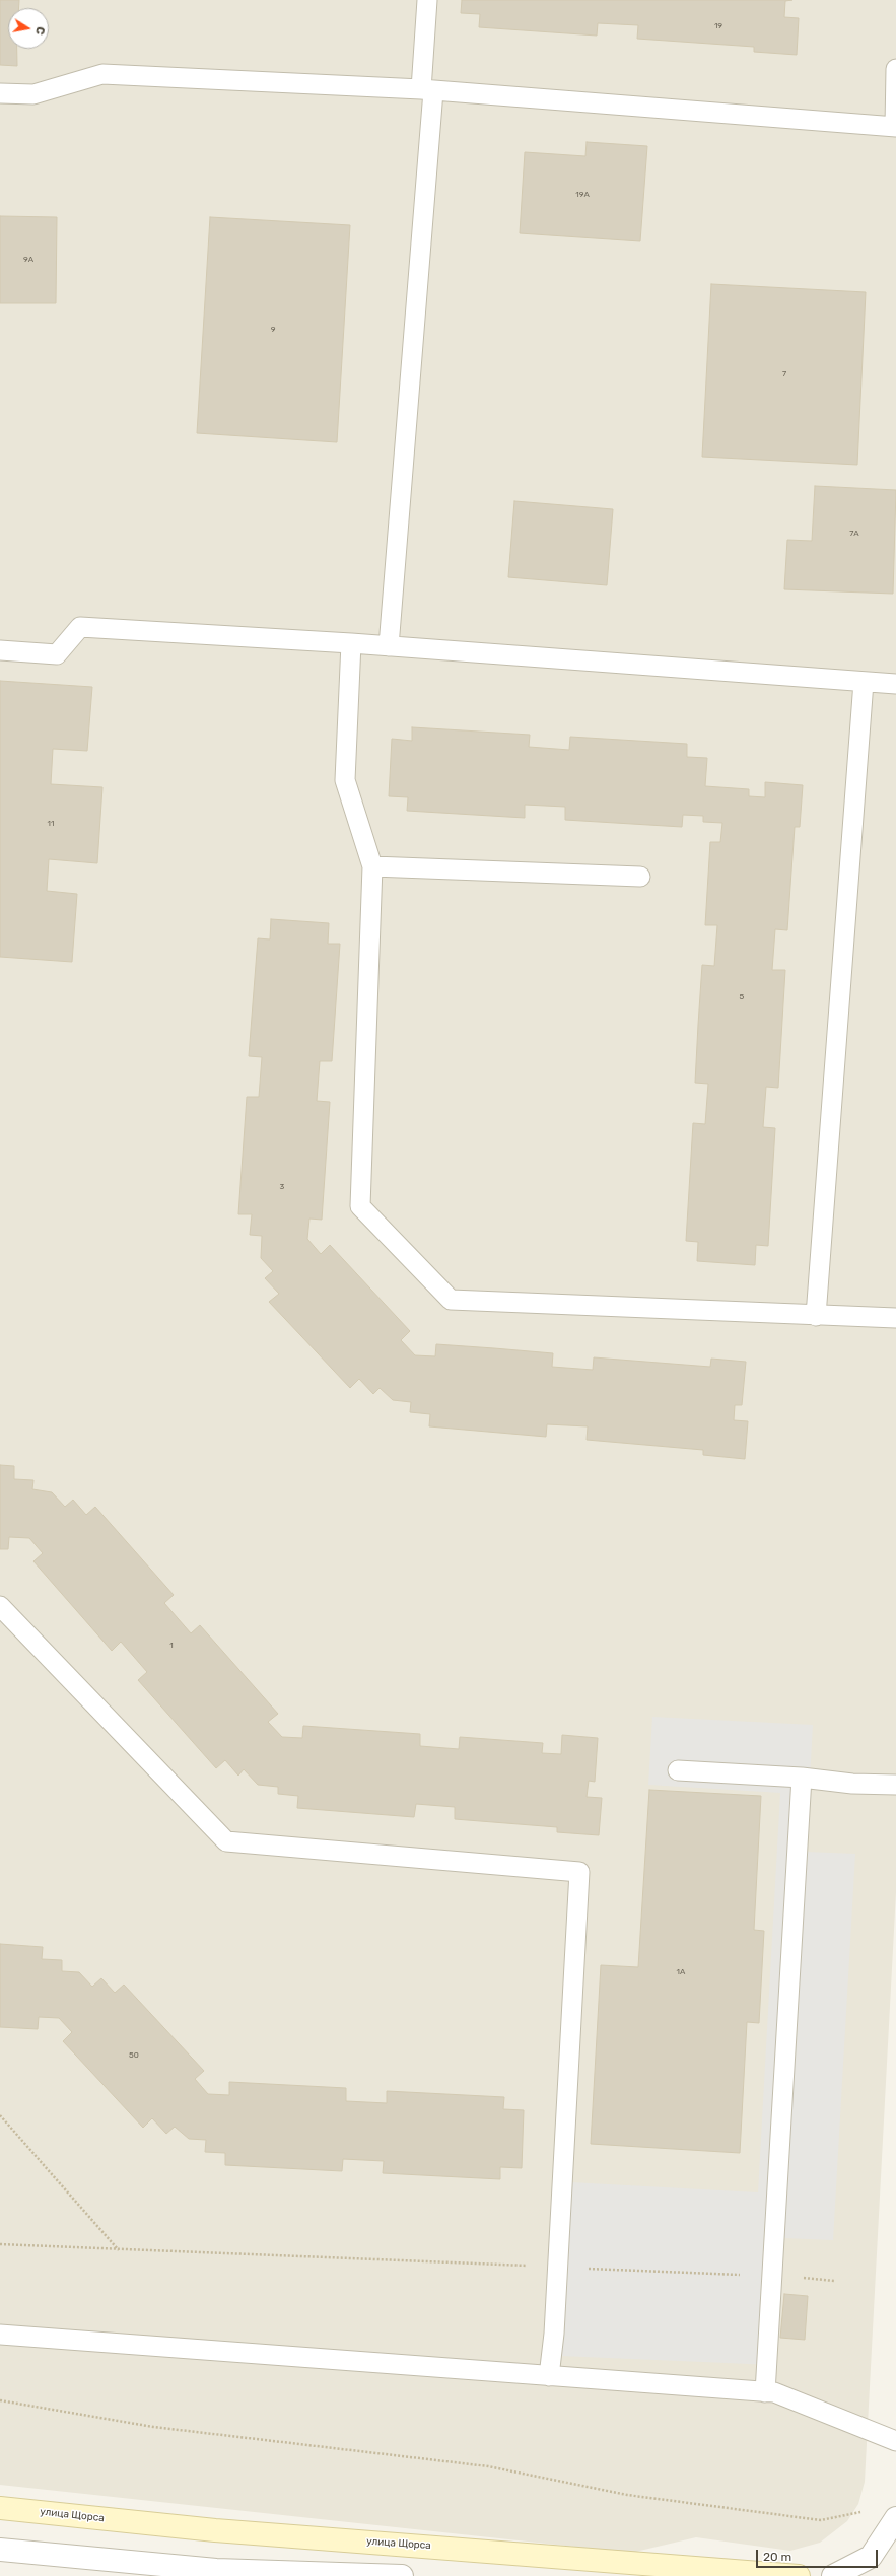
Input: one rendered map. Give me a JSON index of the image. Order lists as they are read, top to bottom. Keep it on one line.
{"streets":{"main road":["улица Щорса"]},"house_numbers":["19","19А","9А","9","7","7А","11","5","3","1","1А","50"],"scale_bar":"20 m","north":"right"}
